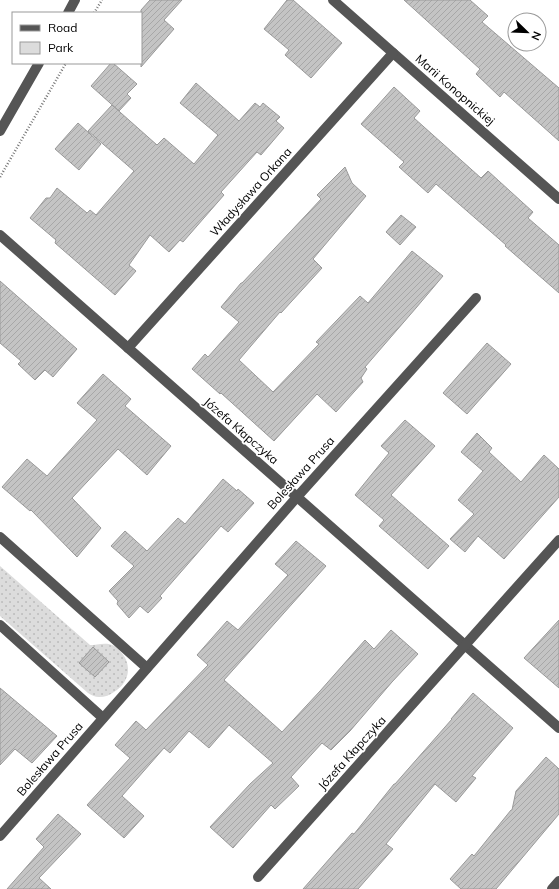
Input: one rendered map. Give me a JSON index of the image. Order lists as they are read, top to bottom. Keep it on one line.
{"streets":{"street":["Marii Konopnickiej","Władysława Orkana","Józefa Kłapczyka","Bolesława Prusa"]},"crossings":[["Marii Konopnickiej","Władysława Orkana"],["Władysława Orkana","Józefa Kłapczyka"],["Józefa Kłapczyka","Bolesława Prusa"]],"legend":["Road","Park"],"north":"bottom right"}
